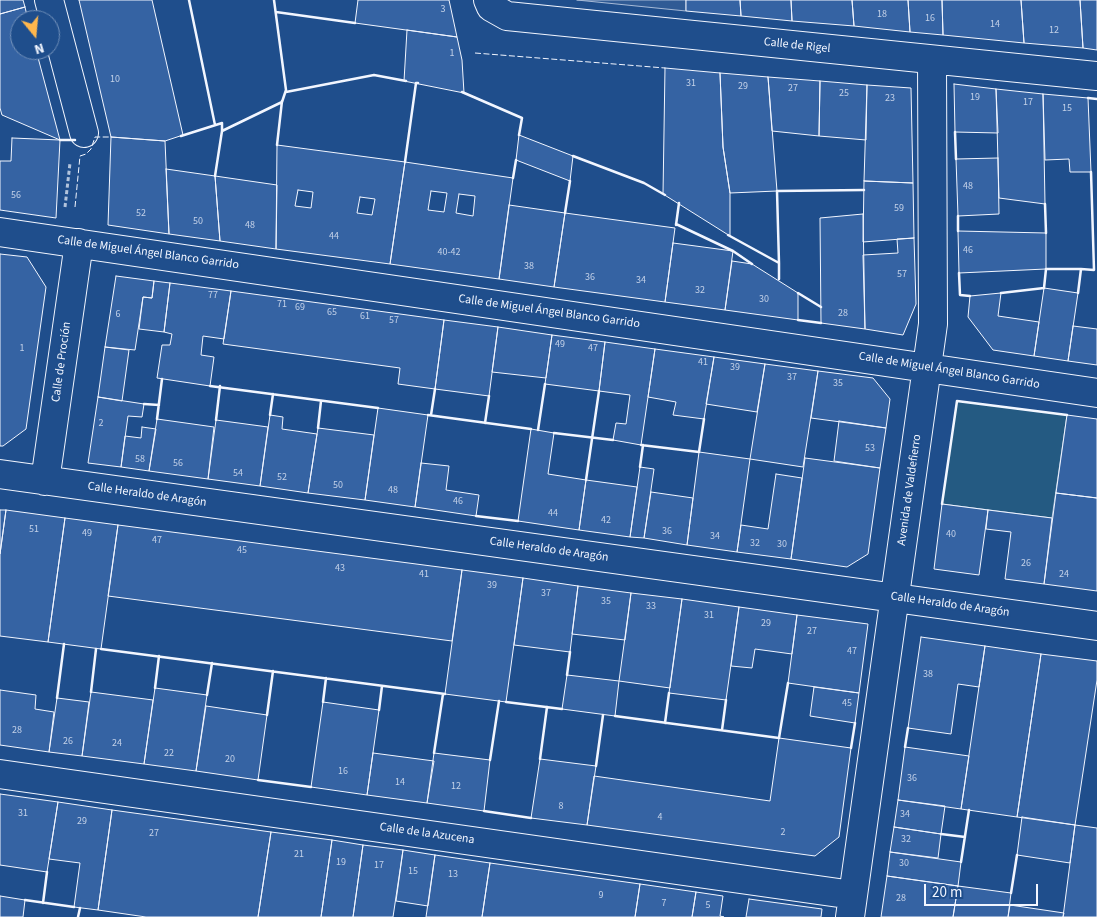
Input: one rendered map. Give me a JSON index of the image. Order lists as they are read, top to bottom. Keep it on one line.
{"streets":{"street":["Calle de Rigel","Calle de Miguel Ángel Blanco Garrido","Calle de Proción","Avenida de Valdefierro","Calle Heraldo de Aragón","Calle de la Azucena"]},"crossings":[["Calle de Rigel","Avenida de Valdefierro"],["Calle de Miguel Ángel Blanco Garrido","Calle de Proción"],["Calle de Miguel Ángel Blanco Garrido","Avenida de Valdefierro"],["Calle de Proción","Calle Heraldo de Aragón"],["Avenida de Valdefierro","Calle Heraldo de Aragón"],["Avenida de Valdefierro","Calle de la Azucena"]],"house_numbers":["3","18","16","14","12","1","10","31","29","27","25","19","23","17","15","48","56","59","52","50","48","44","46","40-42","38","57","36","34","32","77","30","71","69","65","28","6","61","57","49","1","47","41","39","37","35","2","53","58","56","54","52","50","48","46","44","42","51","36","49","40","34","47","32","30","45","26","43","41","24","39","37","35","33","31","29","27","47","38","45","28","26","24","22","20","16","36","14","12","8","31","34","4","29","2","27","32","21","19","30","17","15","13","9","28","7","5"],"scale_bar":"20 m","north":"bottom"}
